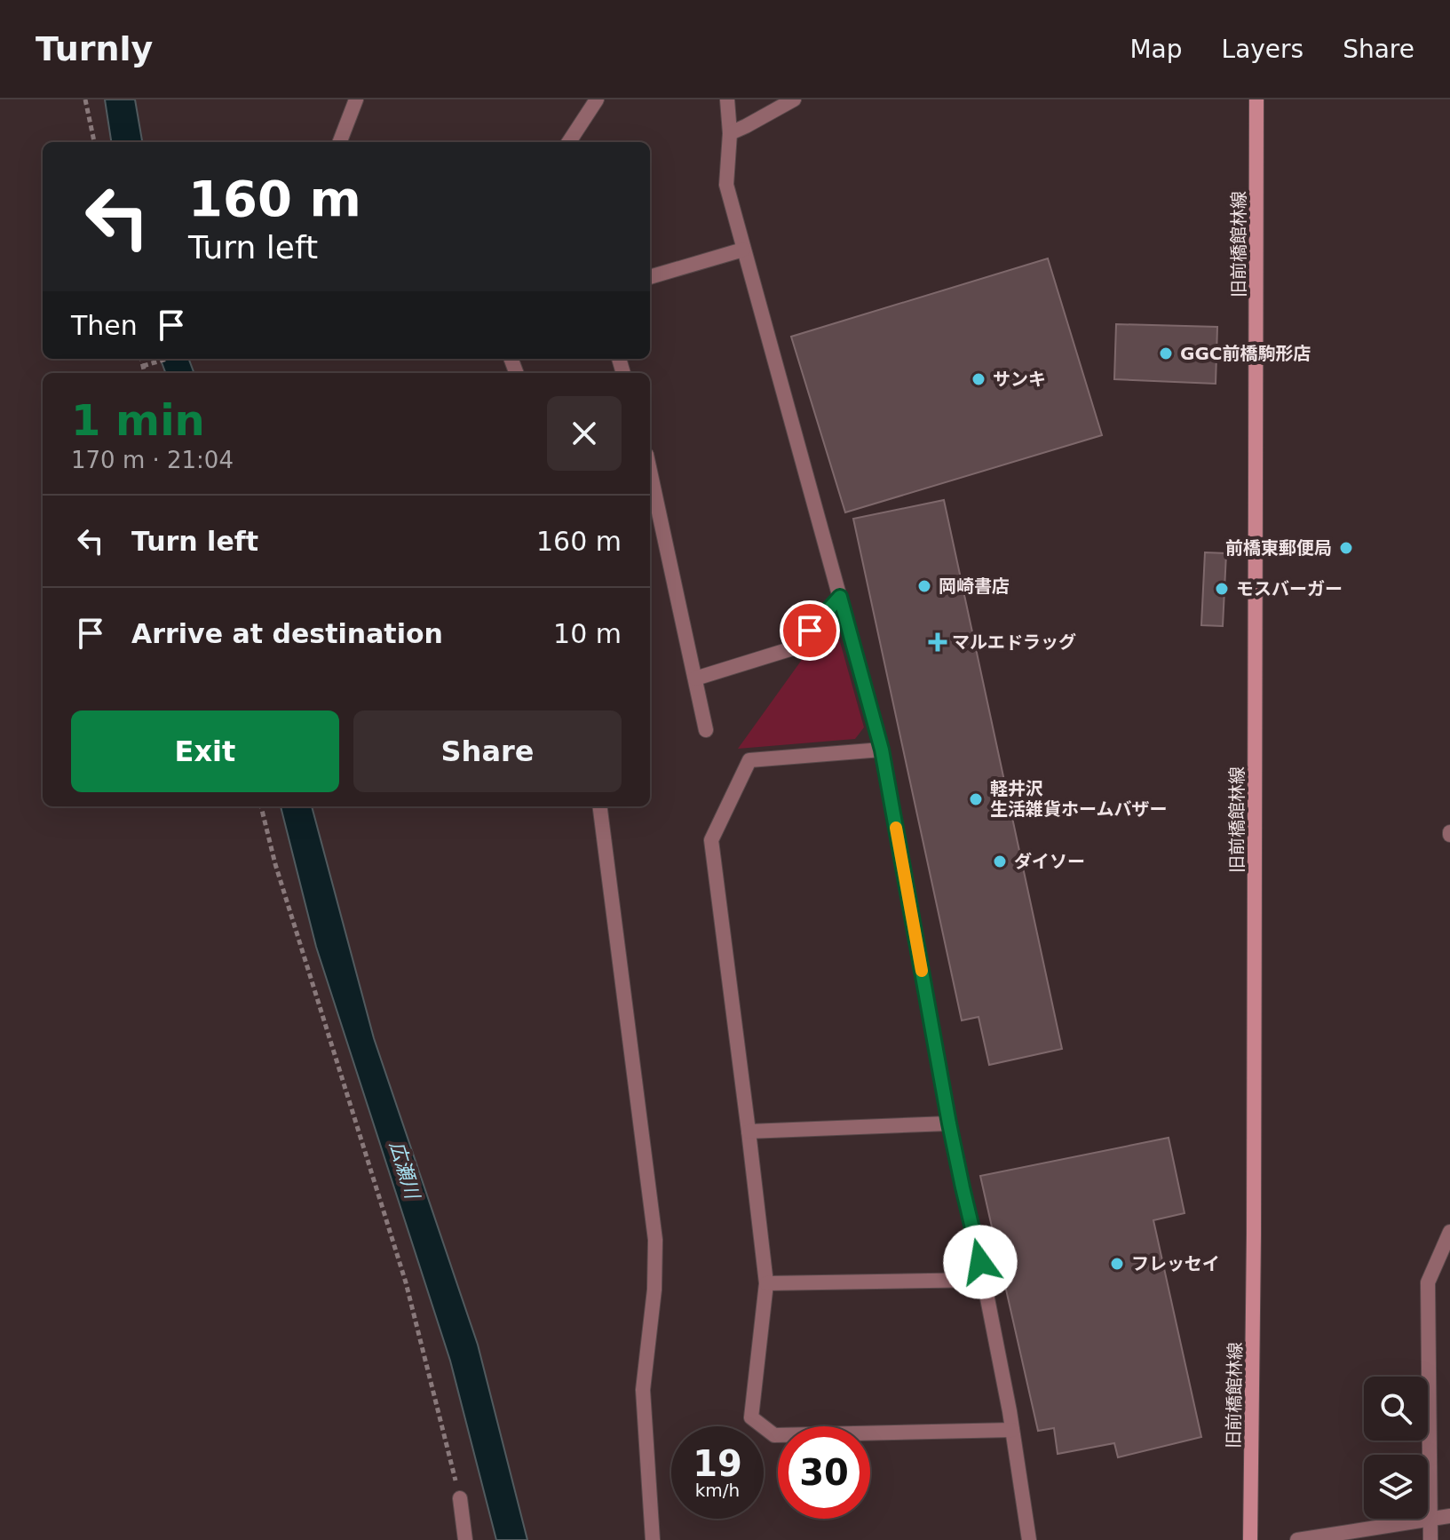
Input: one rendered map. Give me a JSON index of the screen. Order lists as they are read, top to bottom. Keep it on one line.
{"streets":{"street":["旧前橋館林線"]},"water":["広瀬川"],"places":{"other":["GGC前橋駒形店","サンキ","前橋東郵便局","岡崎書店","モスバーガー","軽井沢 生活雑貨ホームバザー","ダイソー","フレッセイ"],"health":["マルエドラッグ"]},"page":{"header":"Turnly","nav":["Map","Layers","Share"],"turn":["160 m","Turn left"],"then":"Then","heading":["1 min","170 m · 21:04"],"list":[{"name":"Turn left","value":"160 m"},{"name":"Arrive at destination","value":"10 m"}],"buttons":["Exit","Share"],"speed":"19 km/h","limit":"30"}}
